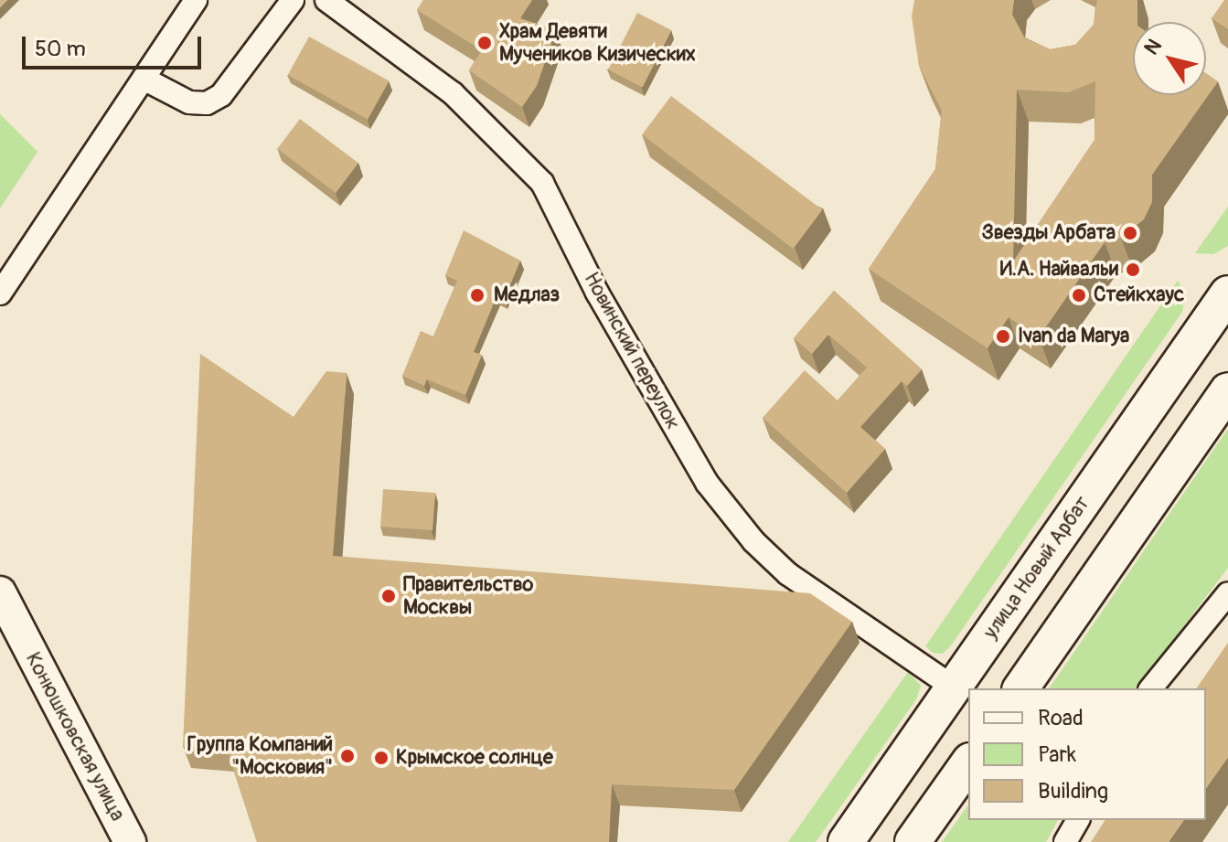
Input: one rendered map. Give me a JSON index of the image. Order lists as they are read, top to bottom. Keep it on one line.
{"streets":{"main road":["улица Новый Арбат","Конюшковская улица"],"street":["Новинский переулок"]},"crossings":[["Новинский переулок","улица Новый Арбат"]],"places":["Храм Девяти Мучеников Кизических","Звезды Арбата","И.А. Найвальи","Медлаз","Стейкхаус","Ivan da Marya","Правительство Москвы","Группа Компаний \"Московия\"","Крымское солнце"],"legend":["Road","Park","Building"],"scale_bar":"50 m","north":"top left"}
